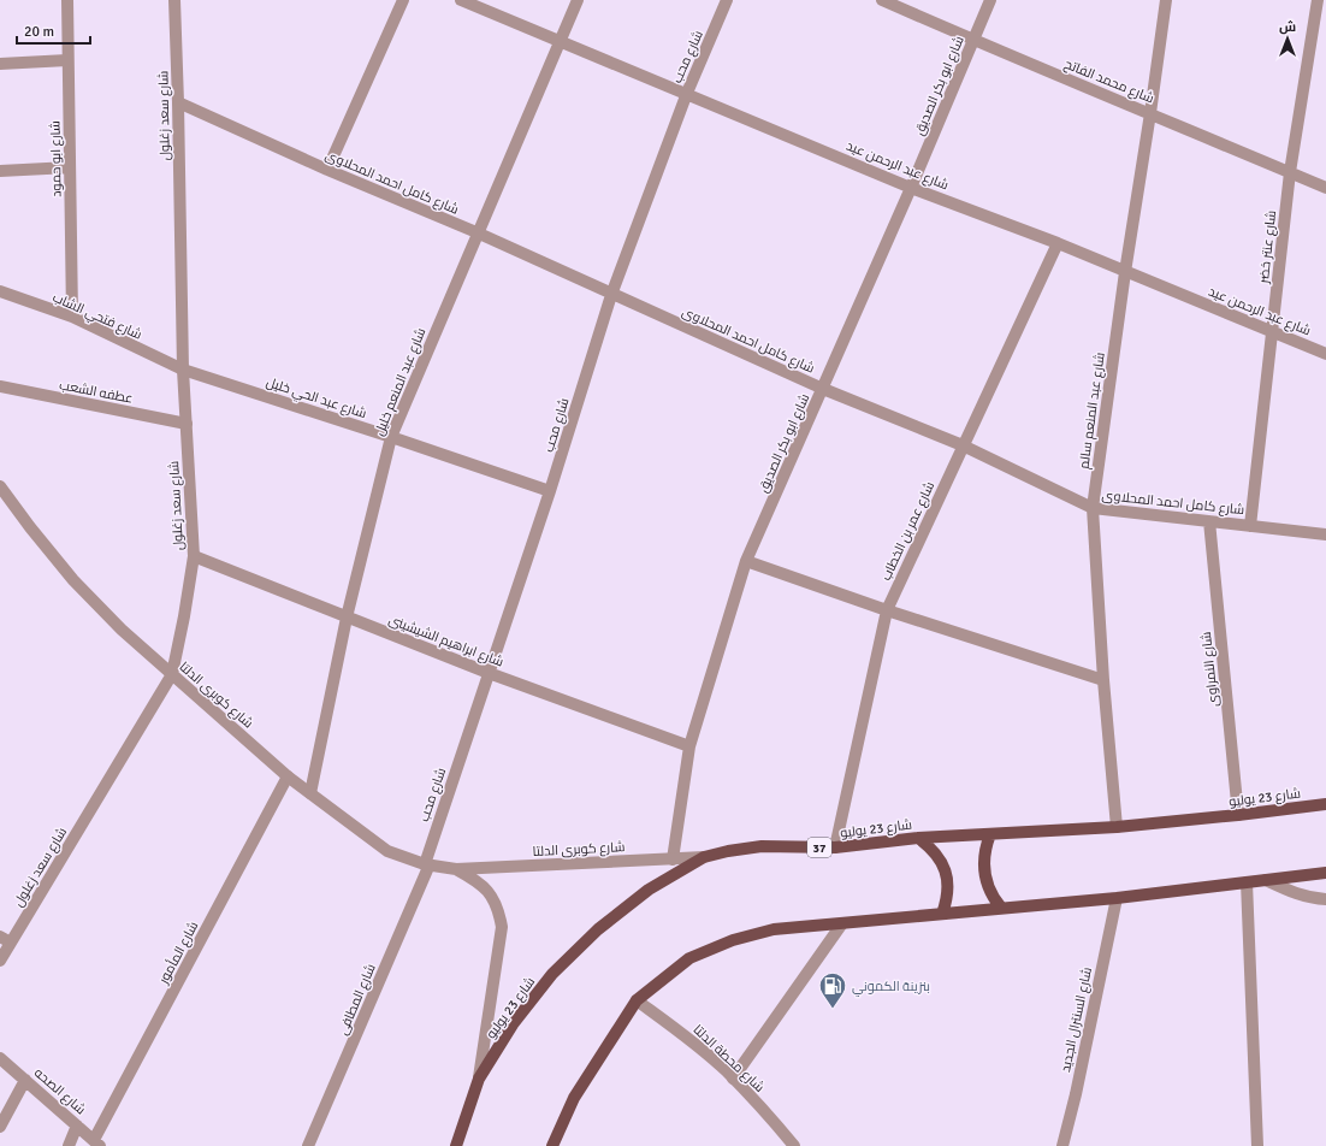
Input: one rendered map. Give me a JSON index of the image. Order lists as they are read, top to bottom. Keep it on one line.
{"streets":{"main road":["شارع 23 يوليو","37"],"street":["شارع محب","شارع محمد الفاتح","شارع ابو بكر الصديق","شارع سعد زغلول","شارع ابو حمود","شارع عبد الرحمن عيد","شارع كامل احمد المحلاوى","شارع عنتر خضر","شارع فتحي الشاب","شارع عبد المنعم خليل","عطفه الشعب","شارع عبد الحي خليل","شارع عبد المنعم سالم","شارع عمر بن الخطاب","شارع ابراهيم الشيشينى","شارع النمراوى","شارع كوبرى الدلتا","شارع المأمور","شارع المطافى","شارع السنترال الجديد","شارع محطة الدلتا","شارع الصحه"]},"crossings":[["شارع محب","شارع عبد الرحمن عيد"],["شارع محب","شارع كامل احمد المحلاوى"],["شارع محب","شارع عبد الحي خليل"],["شارع محب","شارع ابراهيم الشيشينى"],["شارع محب","شارع كوبرى الدلتا"],["شارع محب","شارع المطافى"],["شارع محمد الفاتح","شارع ابو بكر الصديق"],["شارع محمد الفاتح","شارع عنتر خضر"],["شارع محمد الفاتح","شارع عبد المنعم سالم"],["شارع ابو بكر الصديق","شارع عبد الرحمن عيد"],["شارع ابو بكر الصديق","شارع كامل احمد المحلاوى"],["شارع ابو بكر الصديق","شارع ابراهيم الشيشينى"],["شارع ابو بكر الصديق","شارع كوبرى الدلتا"],["شارع سعد زغلول","شارع كامل احمد المحلاوى"],["شارع سعد زغلول","شارع فتحي الشاب"],["شارع سعد زغلول","عطفه الشعب"],["شارع سعد زغلول","شارع عبد الحي خليل"],["شارع سعد زغلول","شارع ابراهيم الشيشينى"],["شارع سعد زغلول","شارع كوبرى الدلتا"],["شارع ابو حمود","شارع فتحي الشاب"],["شارع عبد الرحمن عيد","شارع عنتر خضر"],["شارع عبد الرحمن عيد","شارع عبد المنعم خليل"],["شارع عبد الرحمن عيد","شارع عبد المنعم سالم"],["شارع عبد الرحمن عيد","شارع عمر بن الخطاب"],["شارع كامل احمد المحلاوى","شارع عنتر خضر"],["شارع كامل احمد المحلاوى","شارع عبد المنعم خليل"],["شارع كامل احمد المحلاوى","شارع عبد المنعم سالم"],["شارع كامل احمد المحلاوى","شارع عمر بن الخطاب"],["شارع كامل احمد المحلاوى","شارع النمراوى"],["شارع فتحي الشاب","شارع عبد الحي خليل"],["شارع عبد المنعم خليل","شارع عبد الحي خليل"],["شارع عبد المنعم خليل","شارع ابراهيم الشيشينى"],["شارع عبد المنعم خليل","شارع كوبرى الدلتا"],["شارع عبد المنعم سالم","شارع 23 يوليو"],["شارع عمر بن الخطاب","شارع 23 يوليو"],["شارع النمراوى","شارع 23 يوليو"],["شارع كوبرى الدلتا","شارع 23 يوليو"],["شارع كوبرى الدلتا","شارع المأمور"],["شارع كوبرى الدلتا","شارع المطافى"],["شارع المأمور","شارع الصحه"]],"places":{"fuel station":["بنزينة الكموني"]},"scale_bar":"20 m","north":"top"}
